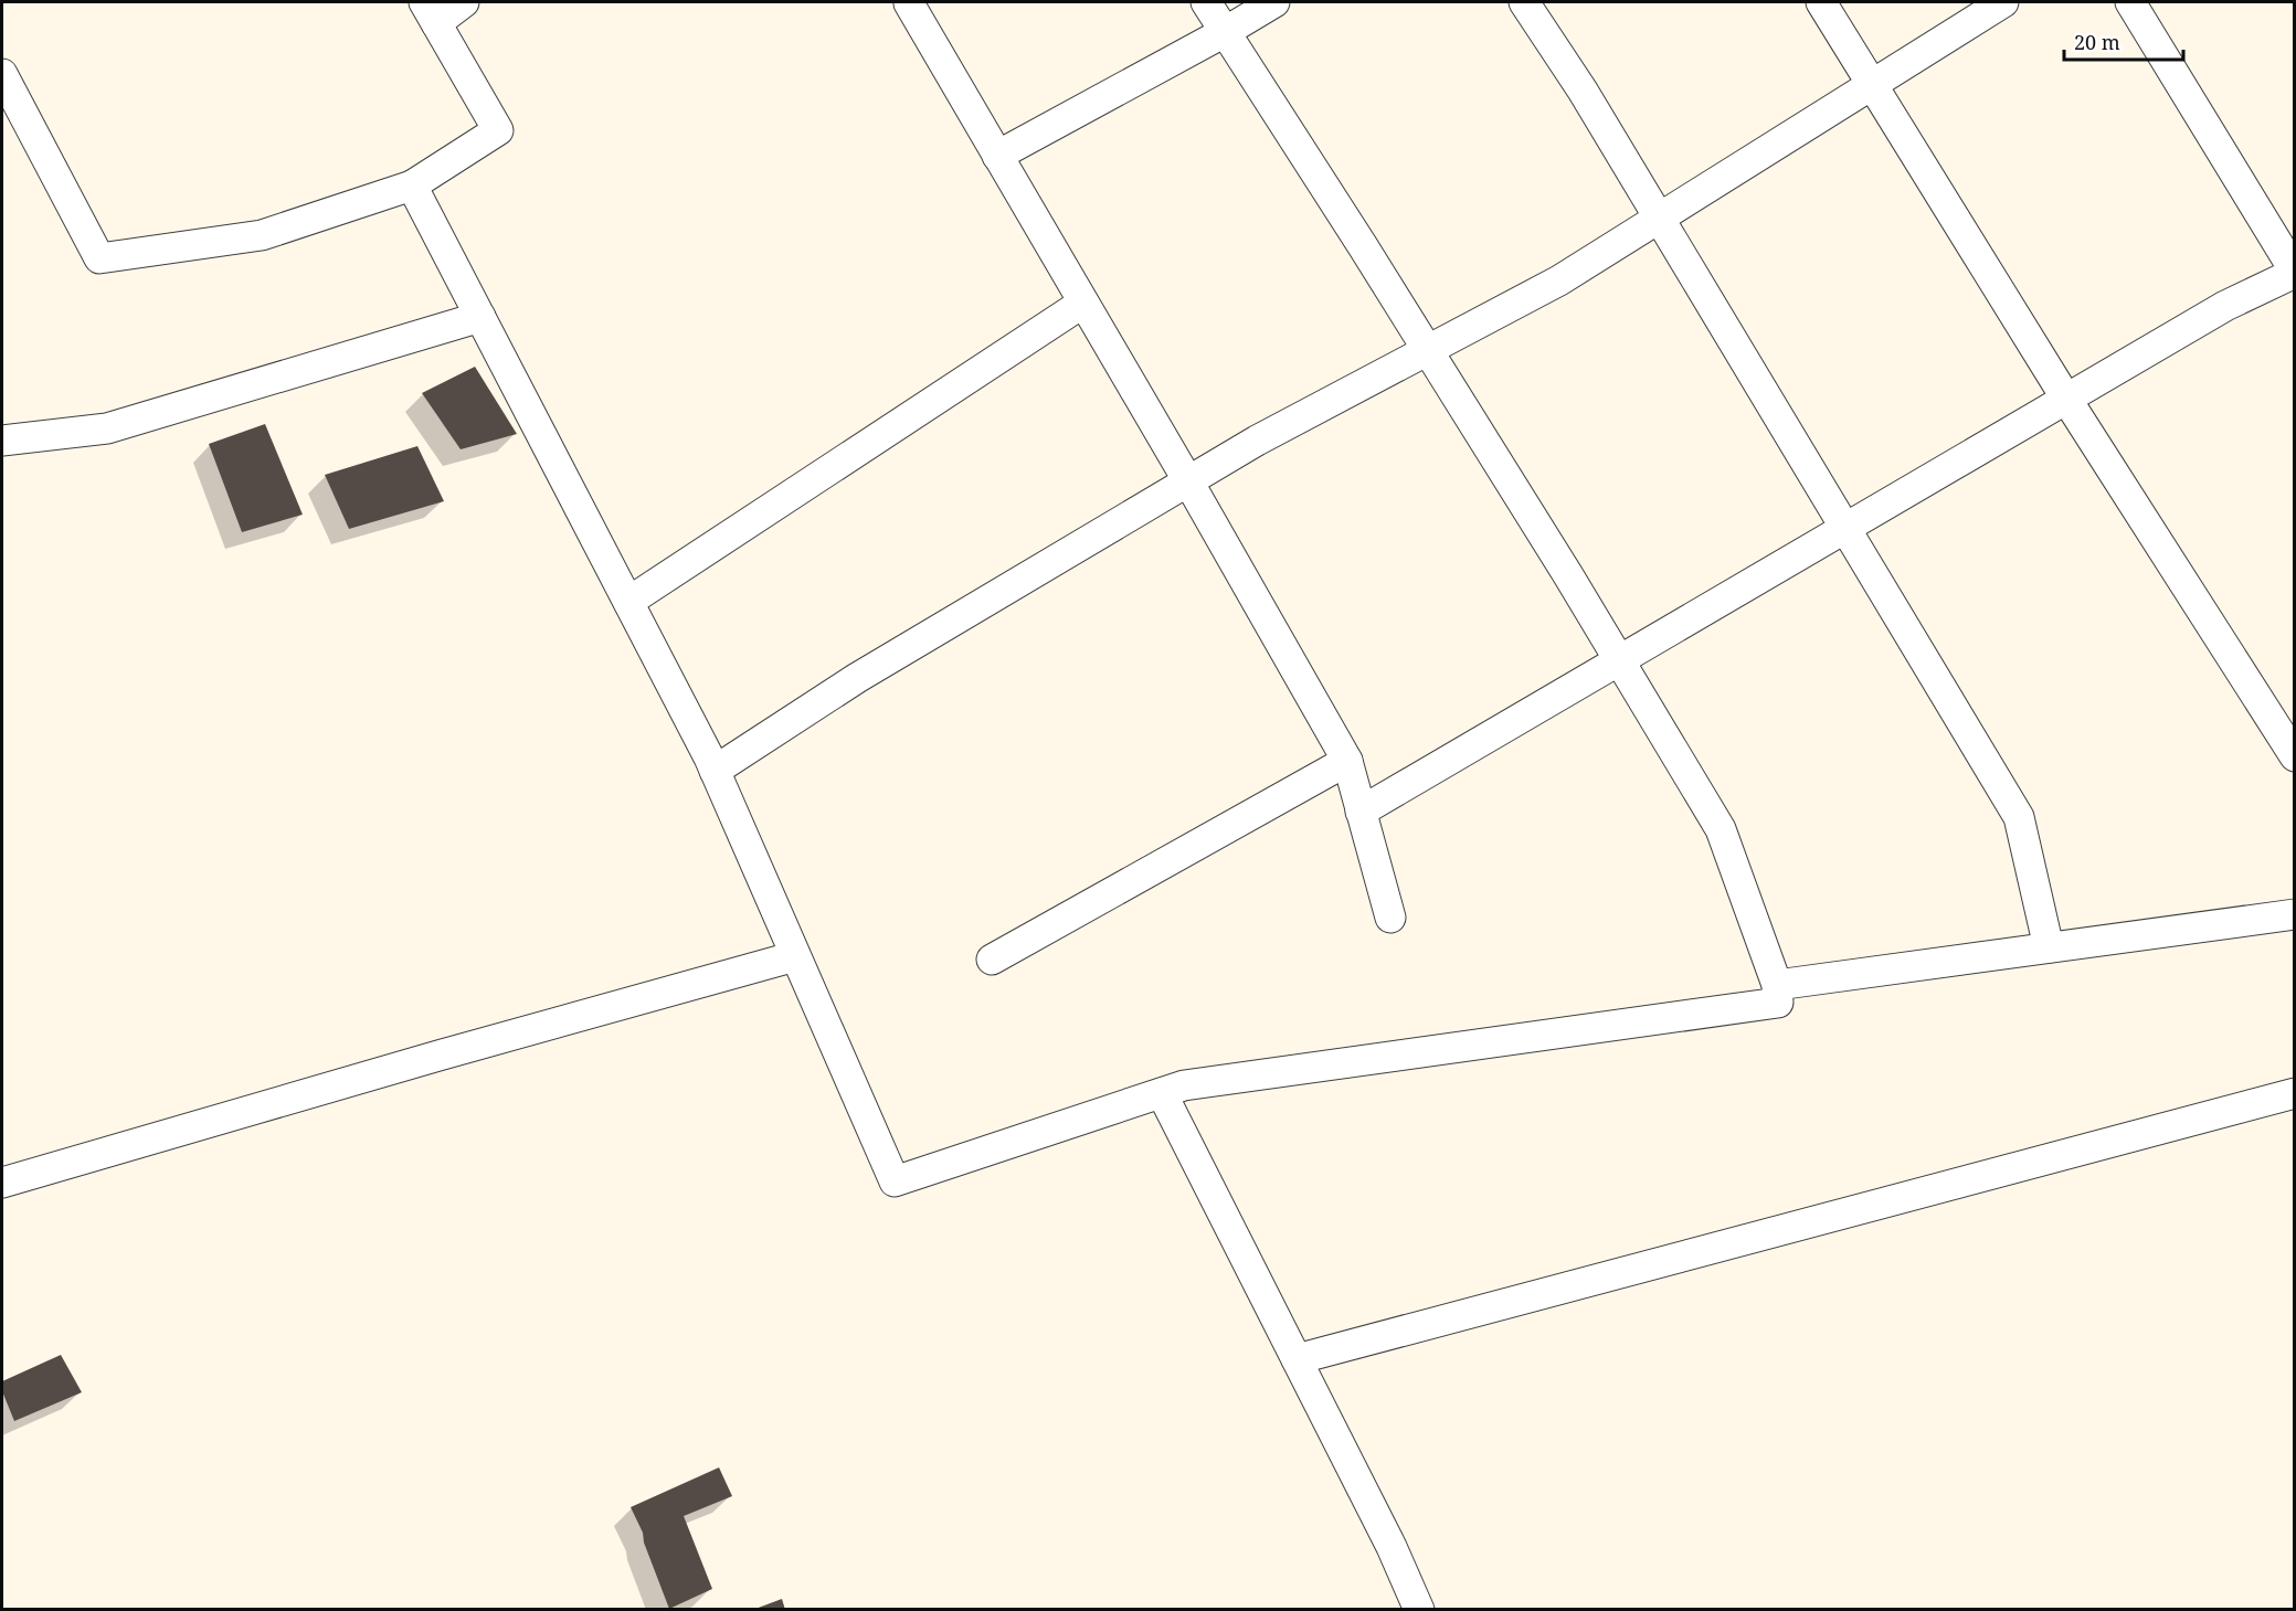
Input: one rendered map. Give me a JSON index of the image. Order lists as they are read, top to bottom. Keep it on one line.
{"scale_bar":"20 m"}
